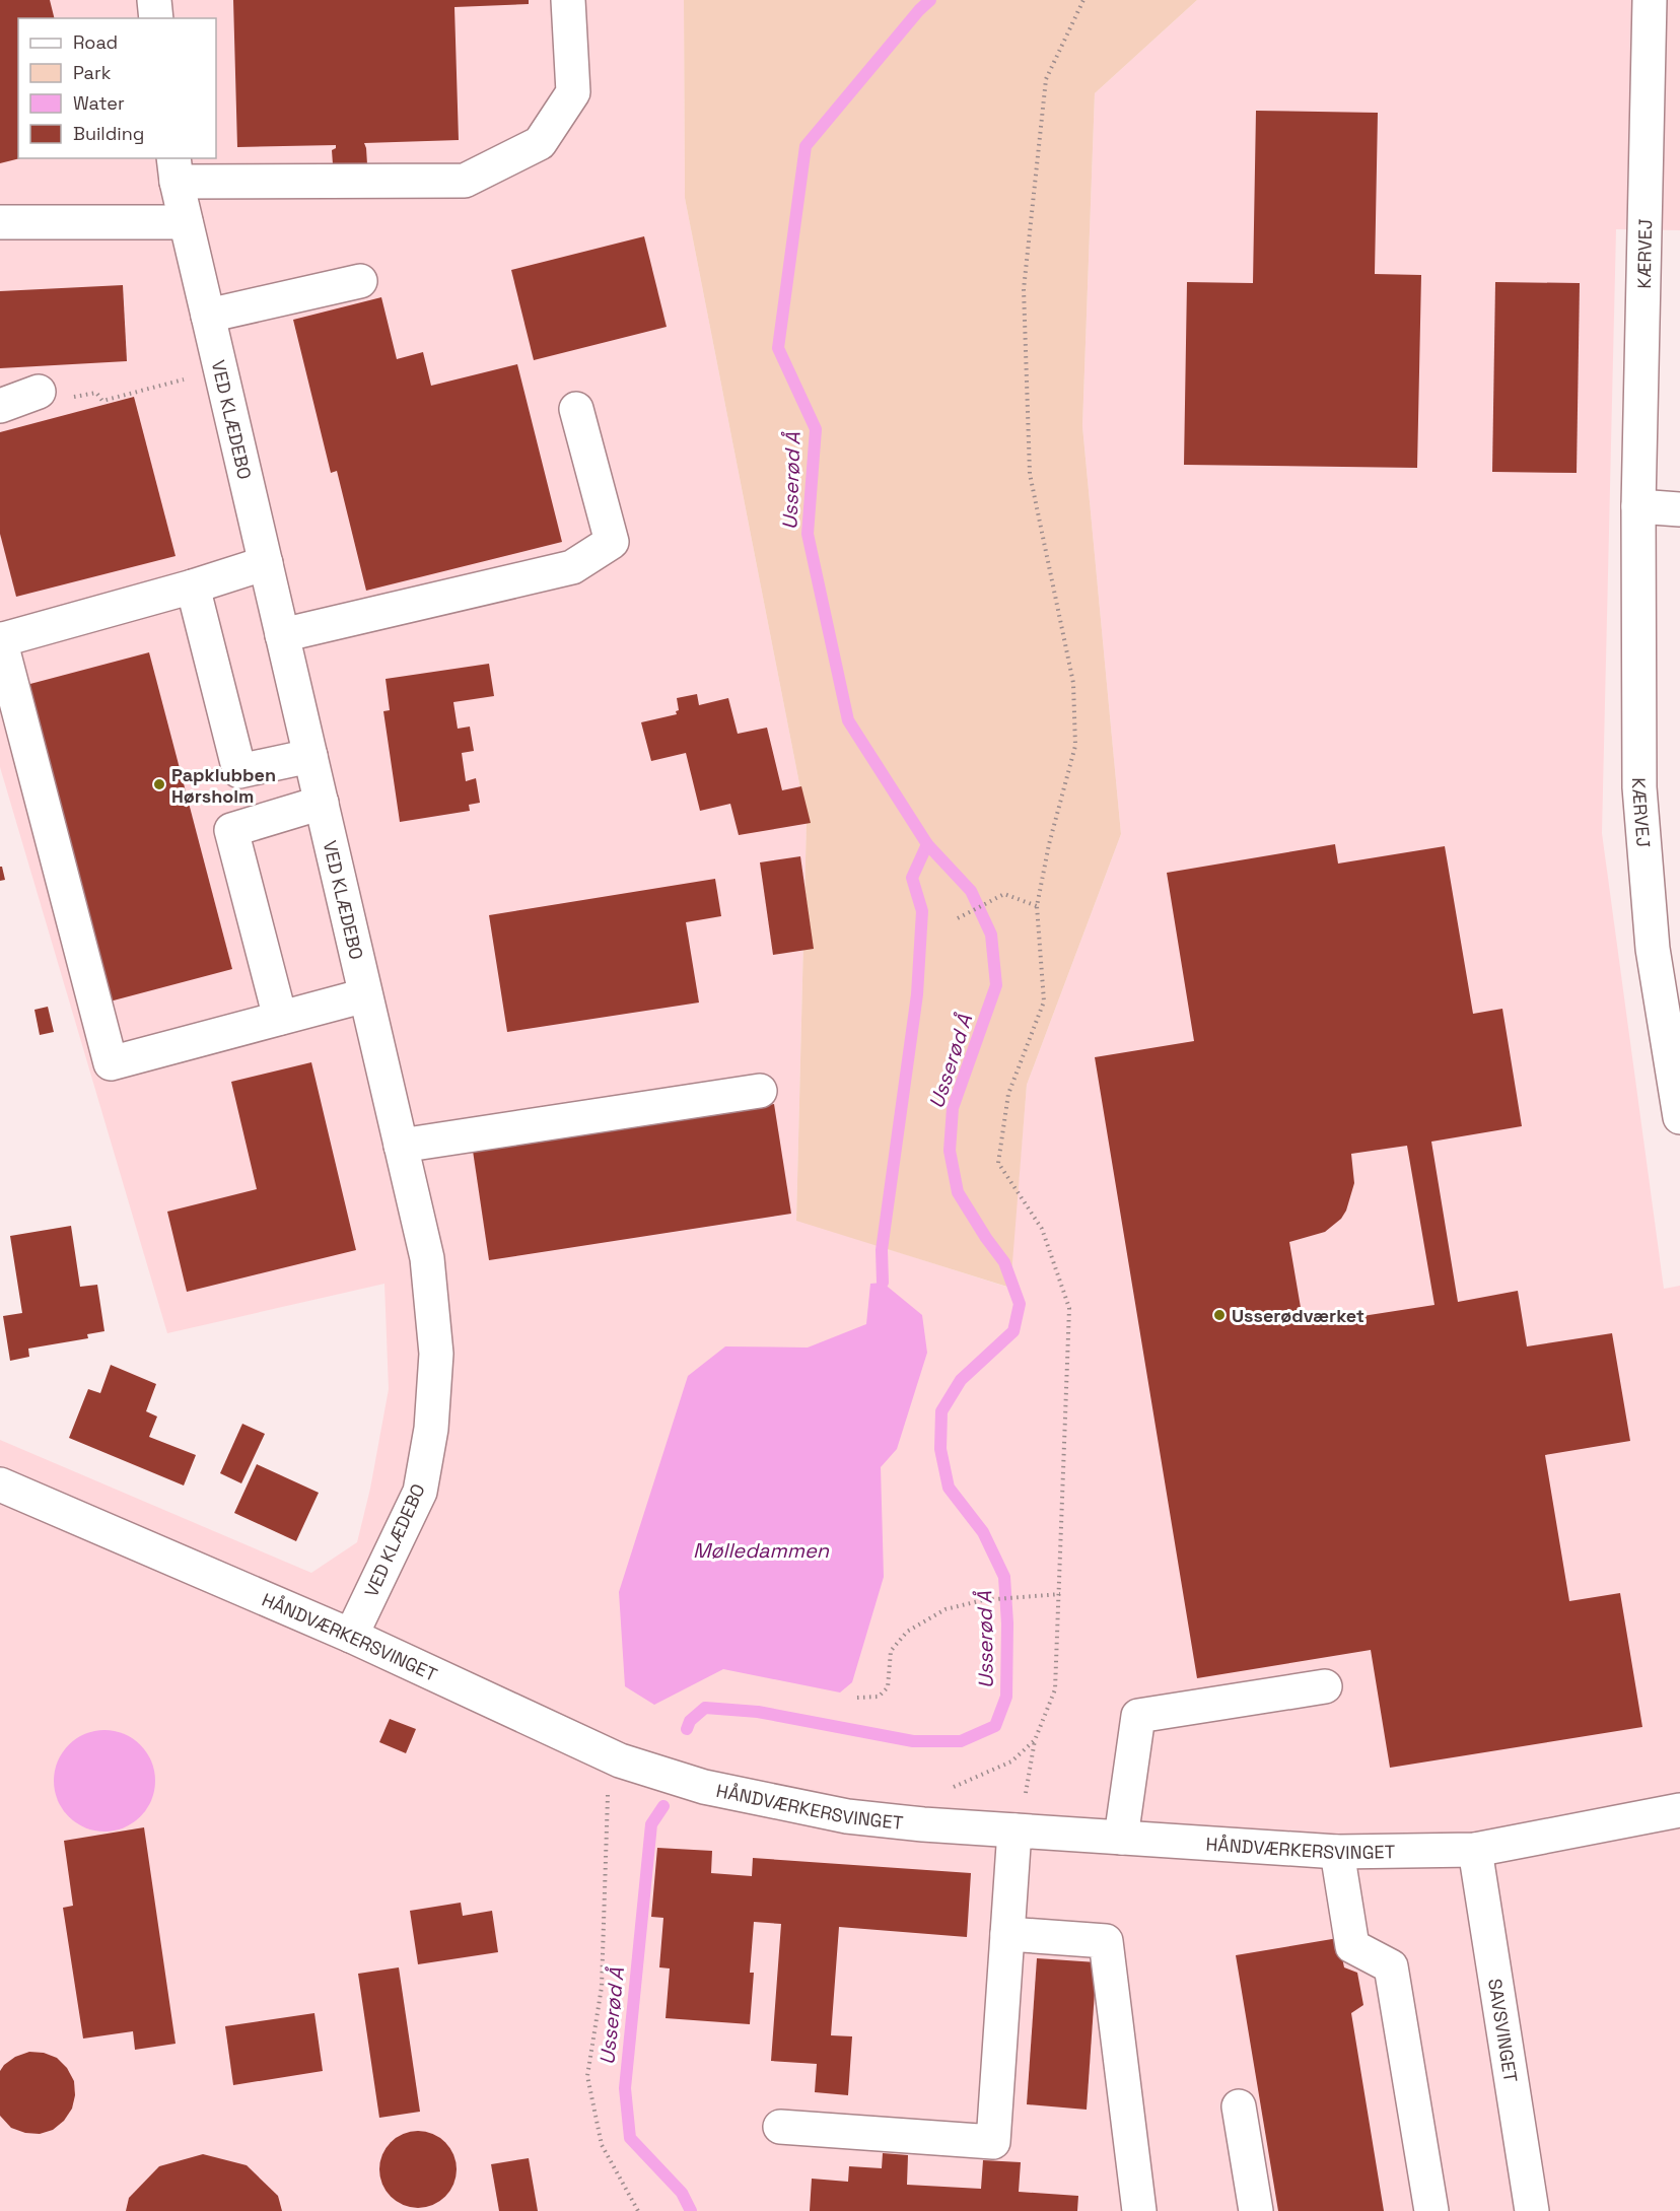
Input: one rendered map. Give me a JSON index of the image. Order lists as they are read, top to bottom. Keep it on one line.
{"streets":{"street":["KÆRVEJ","VED KLÆDEBO","HÅNDVÆRKERSVINGET","SAVSVINGET"]},"crossings":[["VED KLÆDEBO","HÅNDVÆRKERSVINGET"],["HÅNDVÆRKERSVINGET","SAVSVINGET"]],"water":["Usserød Å","Mølledammen"],"places":["Papklubben Hørsholm","Usserødværket"],"legend":["Road","Park","Water","Building"]}
